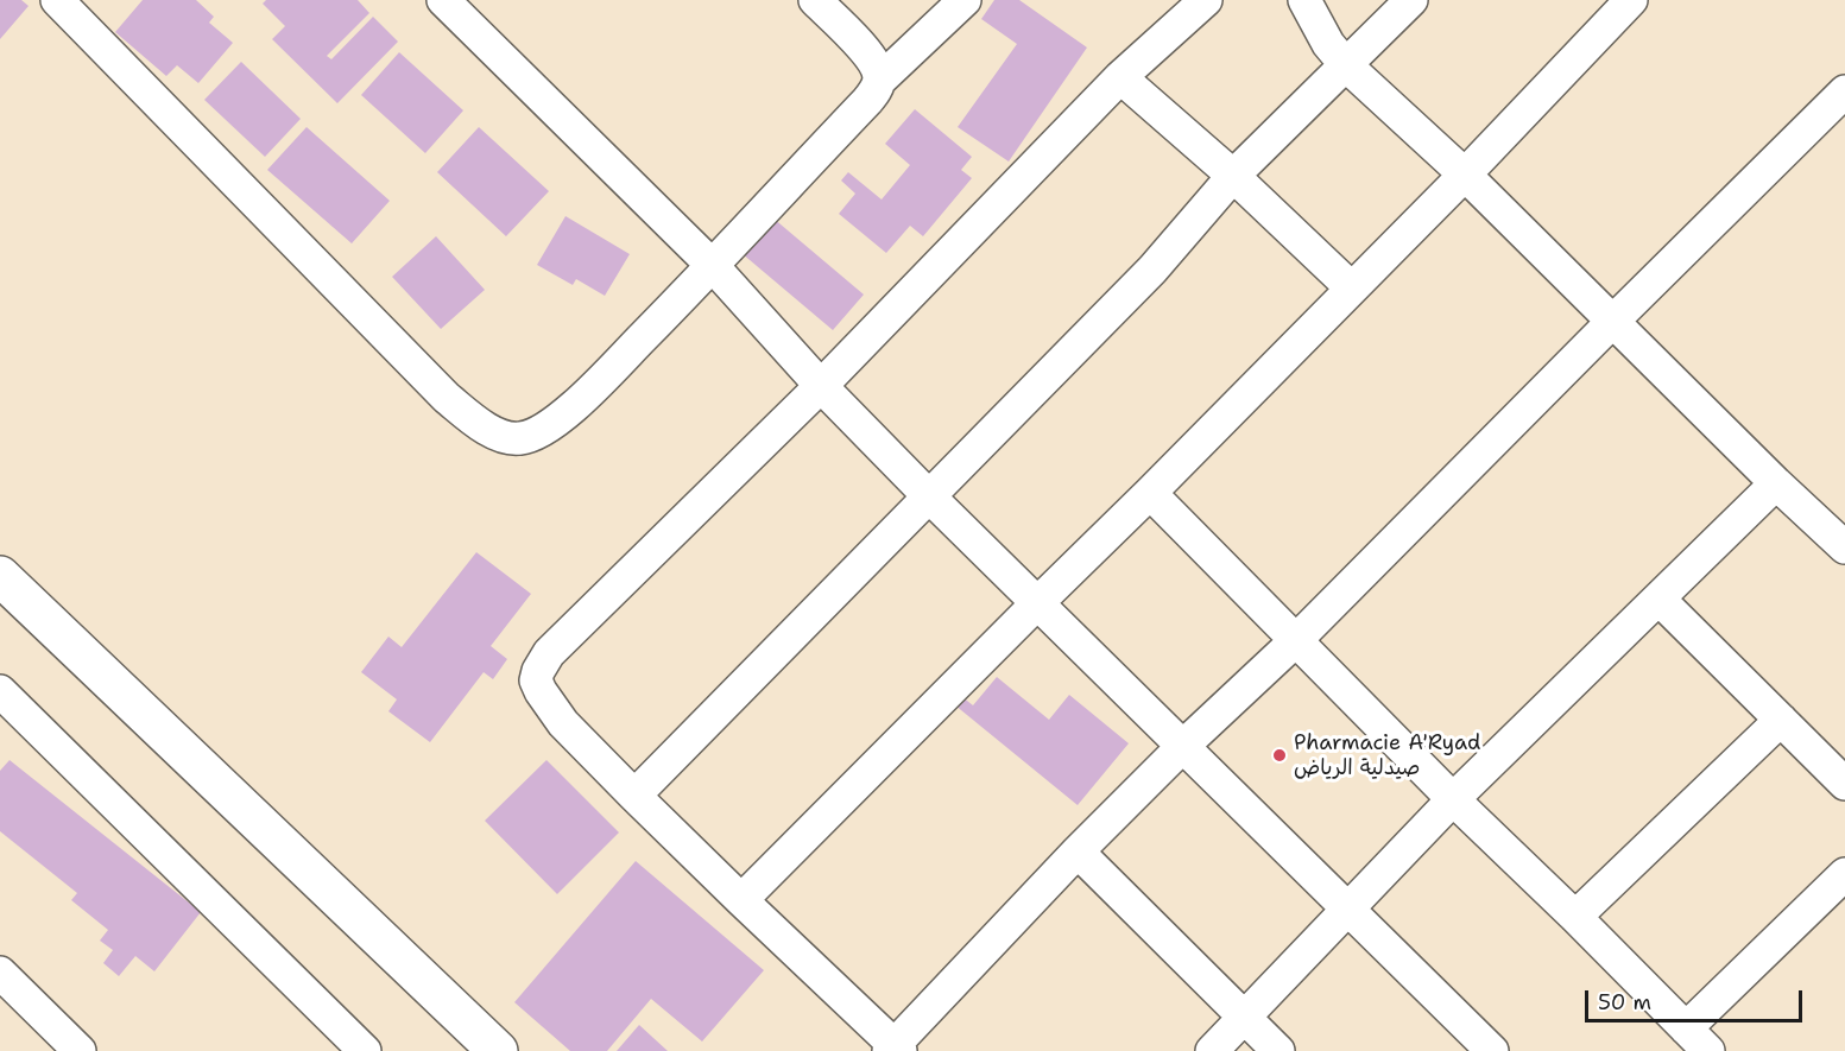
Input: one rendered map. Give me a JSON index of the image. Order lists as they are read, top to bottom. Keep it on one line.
{"places":["Pharmacie A'Ryad صيدلية الرياض"],"scale_bar":"50 m"}
